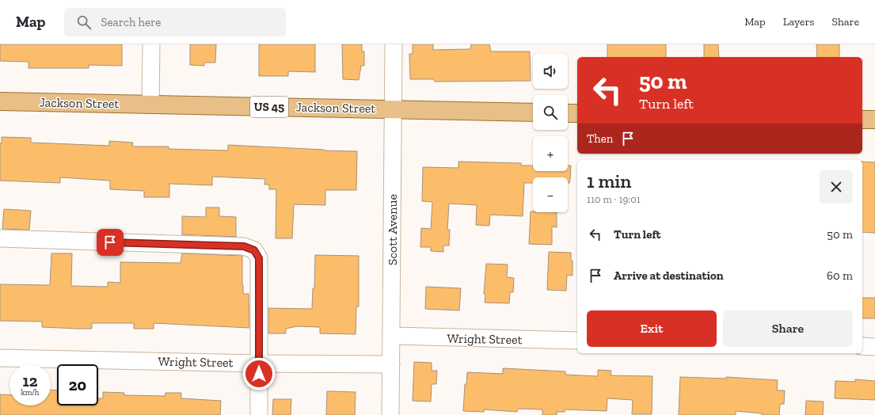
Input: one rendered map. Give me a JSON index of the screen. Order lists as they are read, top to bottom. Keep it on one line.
{"streets":{"main road":["Jackson Street","US 45"],"street":["Scott Avenue","Wright Street"]},"crossings":[["Jackson Street","Scott Avenue"],["Scott Avenue","Wright Street"]],"page":{"header":"Map","search":"Search here","nav":["Map","Layers","Share"],"map_buttons":["+","−"],"turn":["50 m","Turn left"],"then":"Then","heading":["1 min","110 m · 19:01"],"list":[{"name":"Turn left","value":"50 m"},{"name":"Arrive at destination","value":"60 m"}],"buttons":["Exit","Share"],"speed":"12 km/h","limit":"20"}}
